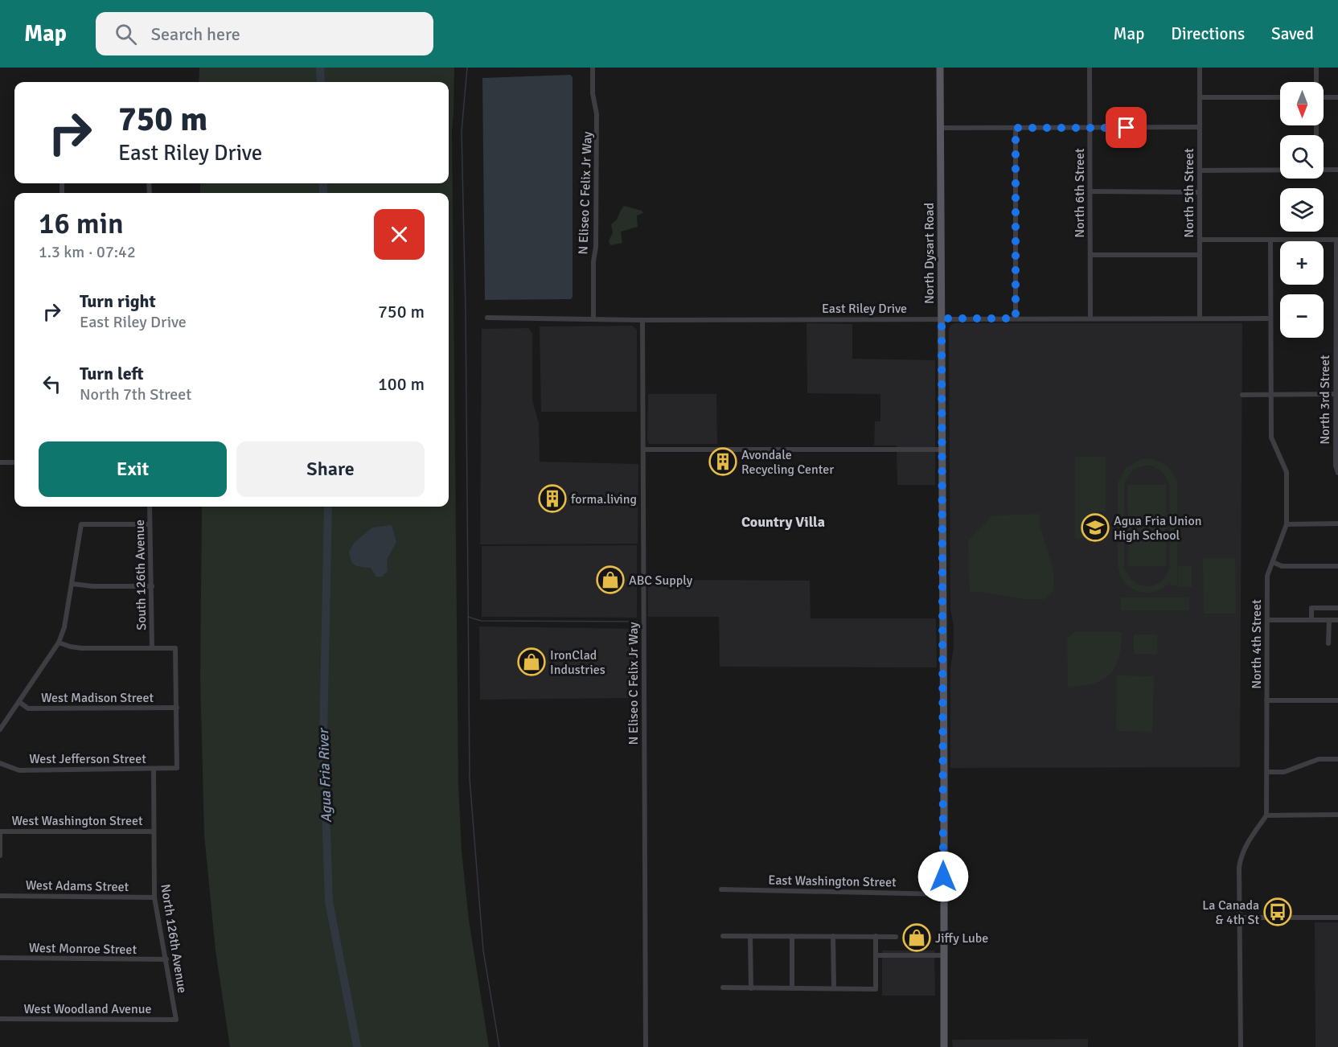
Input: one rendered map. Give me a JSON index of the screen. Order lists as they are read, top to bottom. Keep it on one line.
{"streets":{"main road":["North Dysart Road"],"street":["N Eliseo C Felix Jr Way","North 6th Street","North 5th Street","East Riley Drive","North 3rd Street","South 126th Avenue","North 4th Street","West Madison Street","West Jefferson Street","West Washington Street","East Washington Street","West Adams Street","North 126th Avenue","West Monroe Street","West Woodland Avenue"]},"crossings":[["N Eliseo C Felix Jr Way","East Riley Drive"],["North 6th Street","East Riley Drive"],["North 5th Street","East Riley Drive"],["North Dysart Road","East Riley Drive"],["North Dysart Road","East Washington Street"],["East Riley Drive","North 4th Street"],["West Madison Street","West Jefferson Street"],["West Washington Street","North 126th Avenue"],["West Adams Street","North 126th Avenue"],["North 126th Avenue","West Monroe Street"],["North 126th Avenue","West Woodland Avenue"]],"districts":["Country Villa"],"water":["Agua Fria River"],"places":{"building":["Avondale Recycling Center","forma.living"],"school or university":["Agua Fria Union High School"],"shop":["ABC Supply","IronClad Industries","Jiffy Lube"],"bus stop":["La Canada & 4th St"]},"north":"bottom","page":{"header":"Map","search":"Search here","nav":["Map","Directions","Saved"],"map_buttons":["+","−"],"turn":["750 m","East Riley Drive"],"heading":["16 min","1.3 km · 07:42"],"list":[{"name":"Turn right","note":"East Riley Drive","value":"750 m"},{"name":"Turn left","note":"North 7th Street","value":"100 m"}],"buttons":["Exit","Share"]}}
